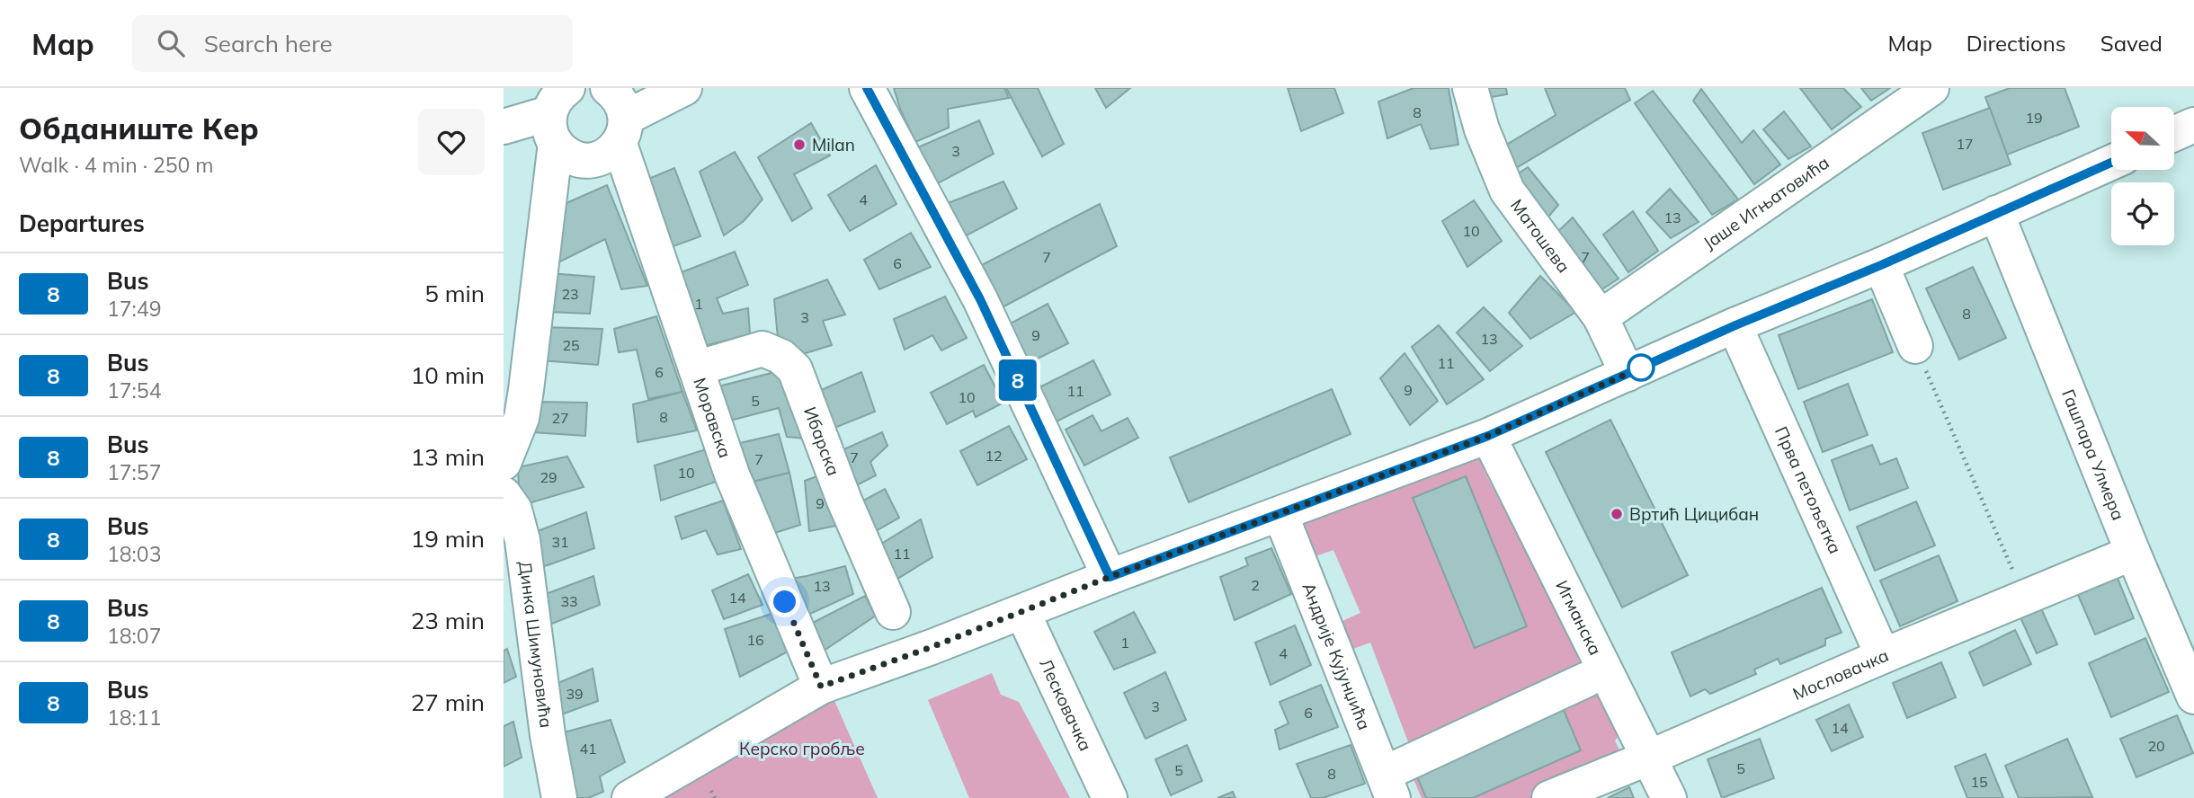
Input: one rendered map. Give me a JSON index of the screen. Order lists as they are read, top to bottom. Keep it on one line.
{"streets":{"street":["Јаше Игњатовића","Матошева","Моравска","Ибарска","Гашпара Улмера","Прва петољетка","Игманска","Динка Шимуновића","Андрије Кујунџића","Мословачка","Лесковачка"]},"crossings":[["Јаше Игњатовића","Матошева"],["Моравска","Ибарска"],["Гашпара Улмера","Мословачка"],["Прва петољетка","Мословачка"],["Игманска","Мословачка"]],"parks":["Керско гробље"],"places":["Milan","Вртић Цицибан"],"lines":["bus line 8"],"house_numbers":["8","19","17","3","4","13","10","7","7","6","23","1","8","3","9","13","25","11","6","9","11","10","5","8","27","12","7","7","10","29","9","31","11","2","13","14","33","16","1","4","39","3","6","14","20","41","5","5","8","15"],"north":"left","page":{"header":"Map","search":"Search here","nav":["Map","Directions","Saved"],"heading":[["Обданиште Кер","Walk · 4 min · 250 m"],"Departures"],"on_map":"8","list":[{"mark":"8","name":"Bus","note":"17:49","value":"5 min"},{"mark":"8","name":"Bus","note":"17:54","value":"10 min"},{"mark":"8","name":"Bus","note":"17:57","value":"13 min"},{"mark":"8","name":"Bus","note":"18:03","value":"19 min"},{"mark":"8","name":"Bus","note":"18:07","value":"23 min"},{"mark":"8","name":"Bus","note":"18:11","value":"27 min"}]}}
